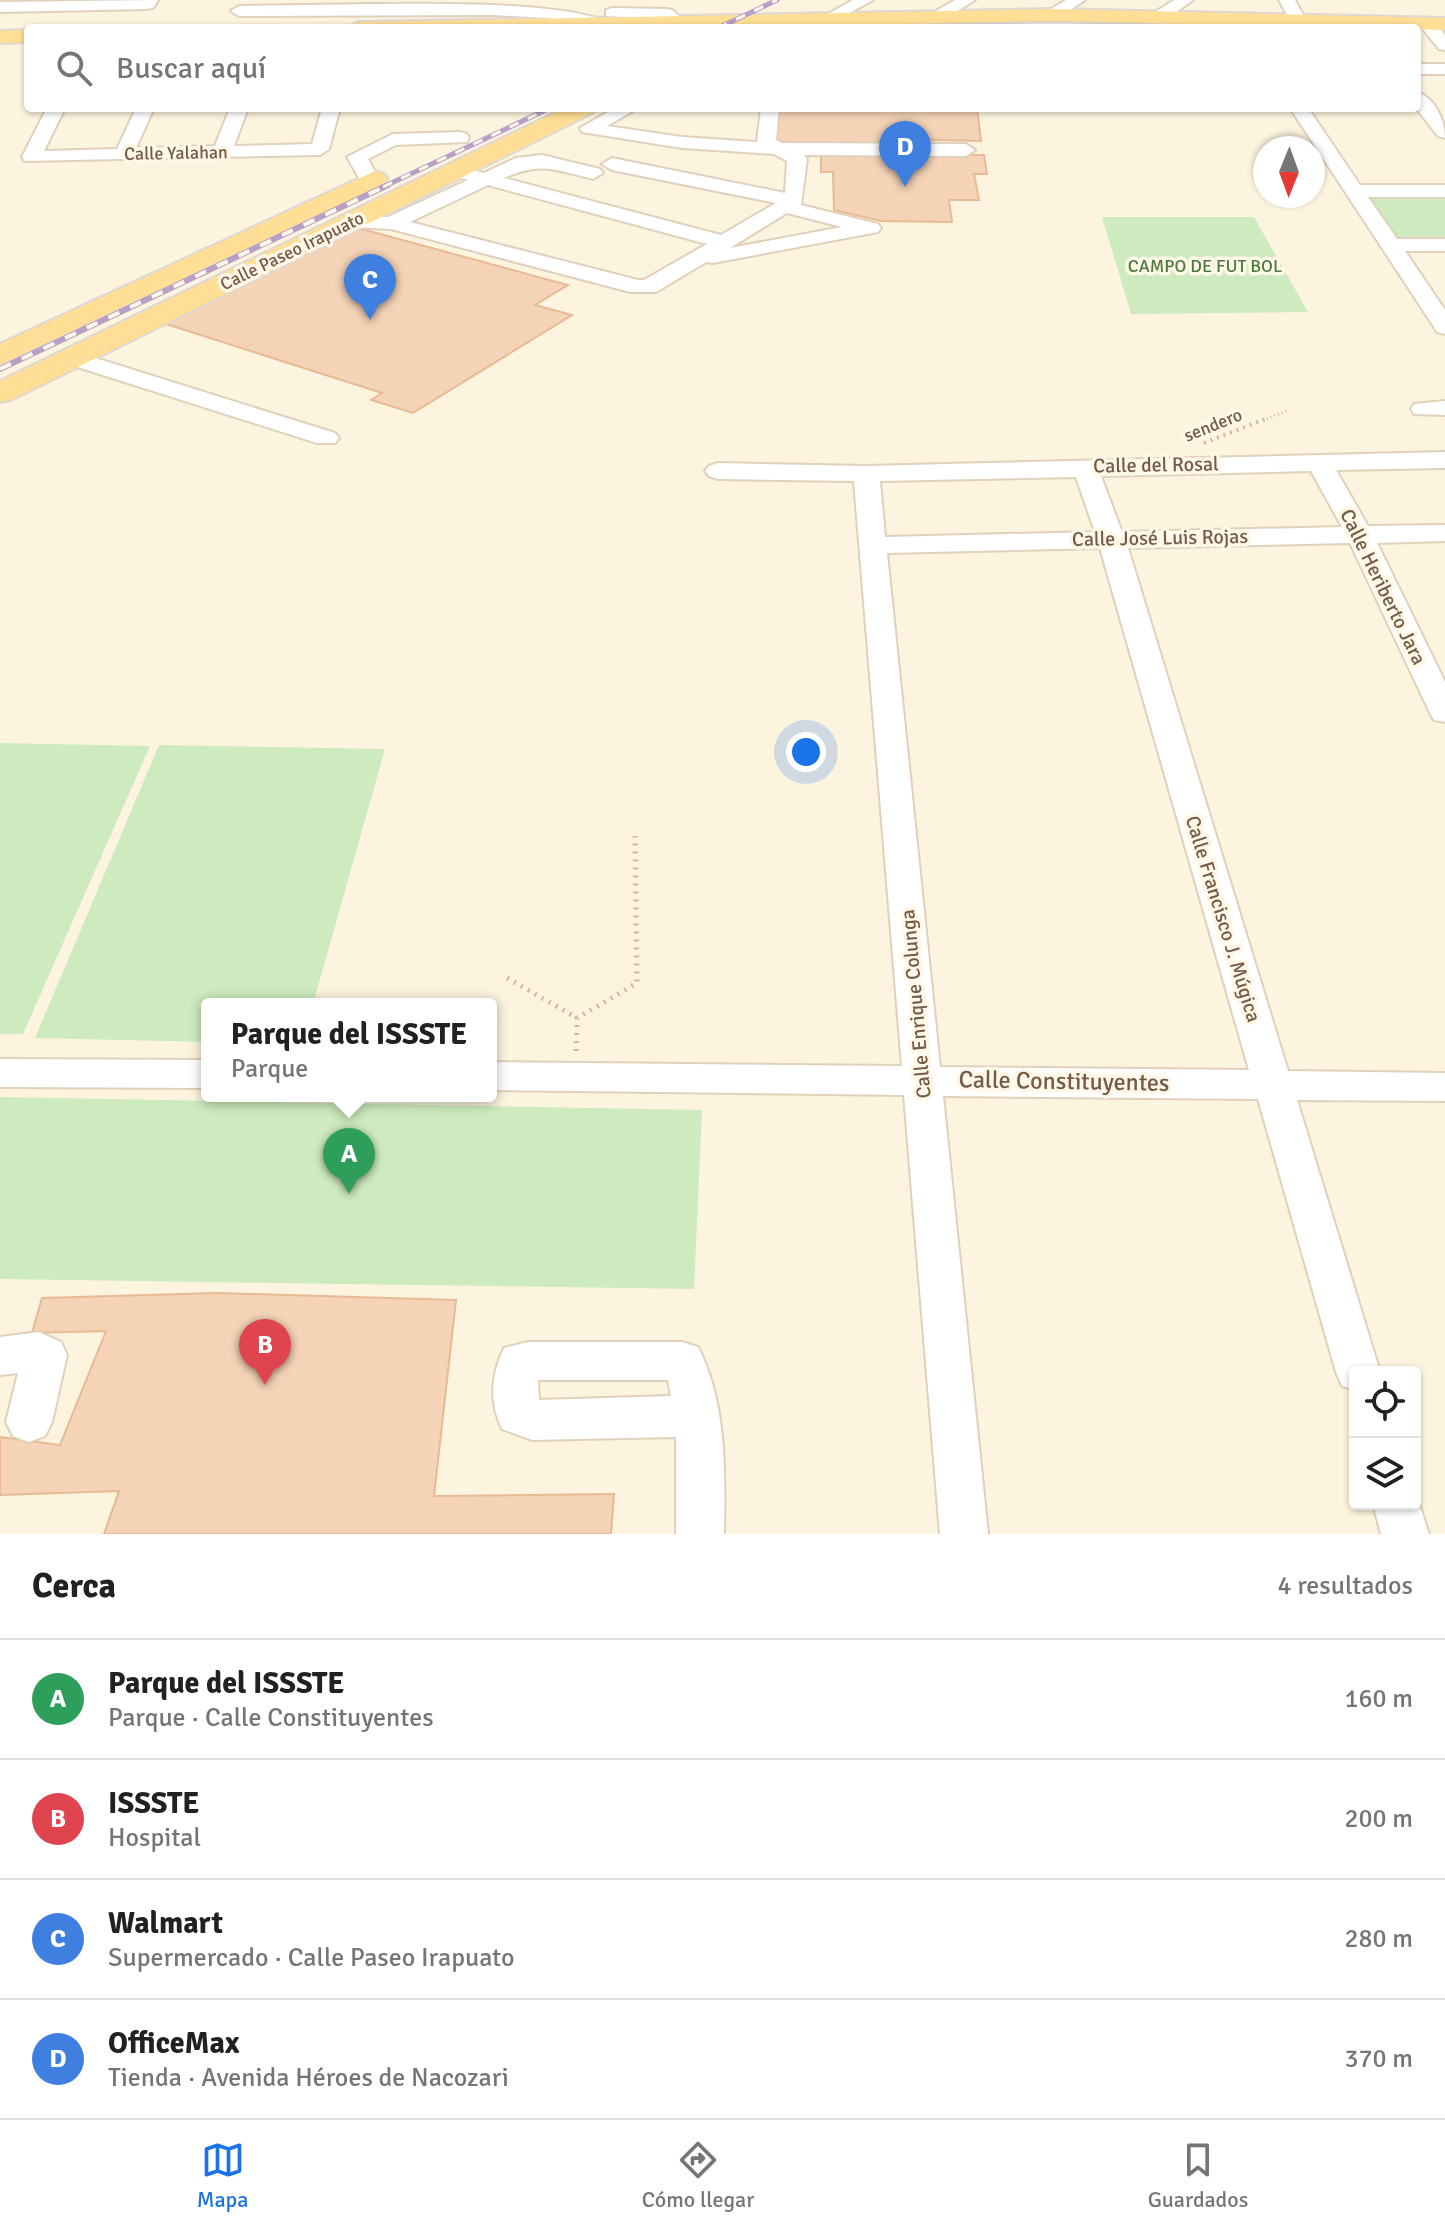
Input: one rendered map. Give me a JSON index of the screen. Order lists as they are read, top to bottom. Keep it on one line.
{"streets":{"main road":["Calle Paseo Irapuato"],"street":["Calle Yalahan","Calle del Rosal","Calle José Luis Rojas","Calle Heriberto Jara","Calle Francisco J. Múgica","Calle Enrique Colunga","Calle Constituyentes"],"path":["sendero"]},"crossings":[["Calle del Rosal","Calle Heriberto Jara"],["Calle del Rosal","Calle Francisco J. Múgica"],["Calle del Rosal","Calle Enrique Colunga"],["Calle José Luis Rojas","Calle Heriberto Jara"],["Calle José Luis Rojas","Calle Francisco J. Múgica"],["Calle José Luis Rojas","Calle Enrique Colunga"],["Calle Francisco J. Múgica","Calle Constituyentes"],["Calle Enrique Colunga","Calle Constituyentes"]],"parks":["CAMPO DE FUT BOL"],"north":"bottom","page":{"search":"Buscar aquí","pins":["D","C","A","B"],"popup":["Parque del ISSSTE","Parque"],"heading":["Cerca","4 resultados"],"list":[{"mark":"A","name":"Parque del ISSSTE","note":"Parque · Calle Constituyentes","value":"160 m"},{"mark":"B","name":"ISSSTE","note":"Hospital","value":"200 m"},{"mark":"C","name":"Walmart","note":"Supermercado · Calle Paseo Irapuato","value":"280 m"},{"mark":"D","name":"OfficeMax","note":"Tienda · Avenida Héroes de Nacozari","value":"370 m"}],"nav":["Mapa","Cómo llegar","Guardados"]}}
